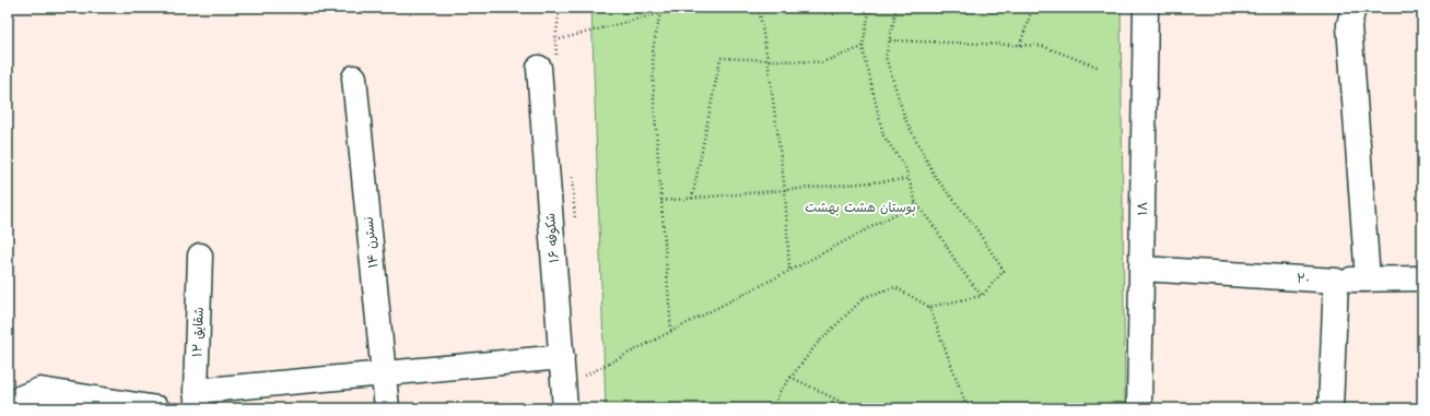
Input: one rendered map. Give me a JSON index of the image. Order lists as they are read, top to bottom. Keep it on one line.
{"streets":{"street":["۱۸","شکوفه ۱۶","نسترن ۱۴","۲۰","شقایق ۱۲"]},"crossings":[["۱۸","۲۰"]],"parks":["بوستان هشت بهشت"]}
